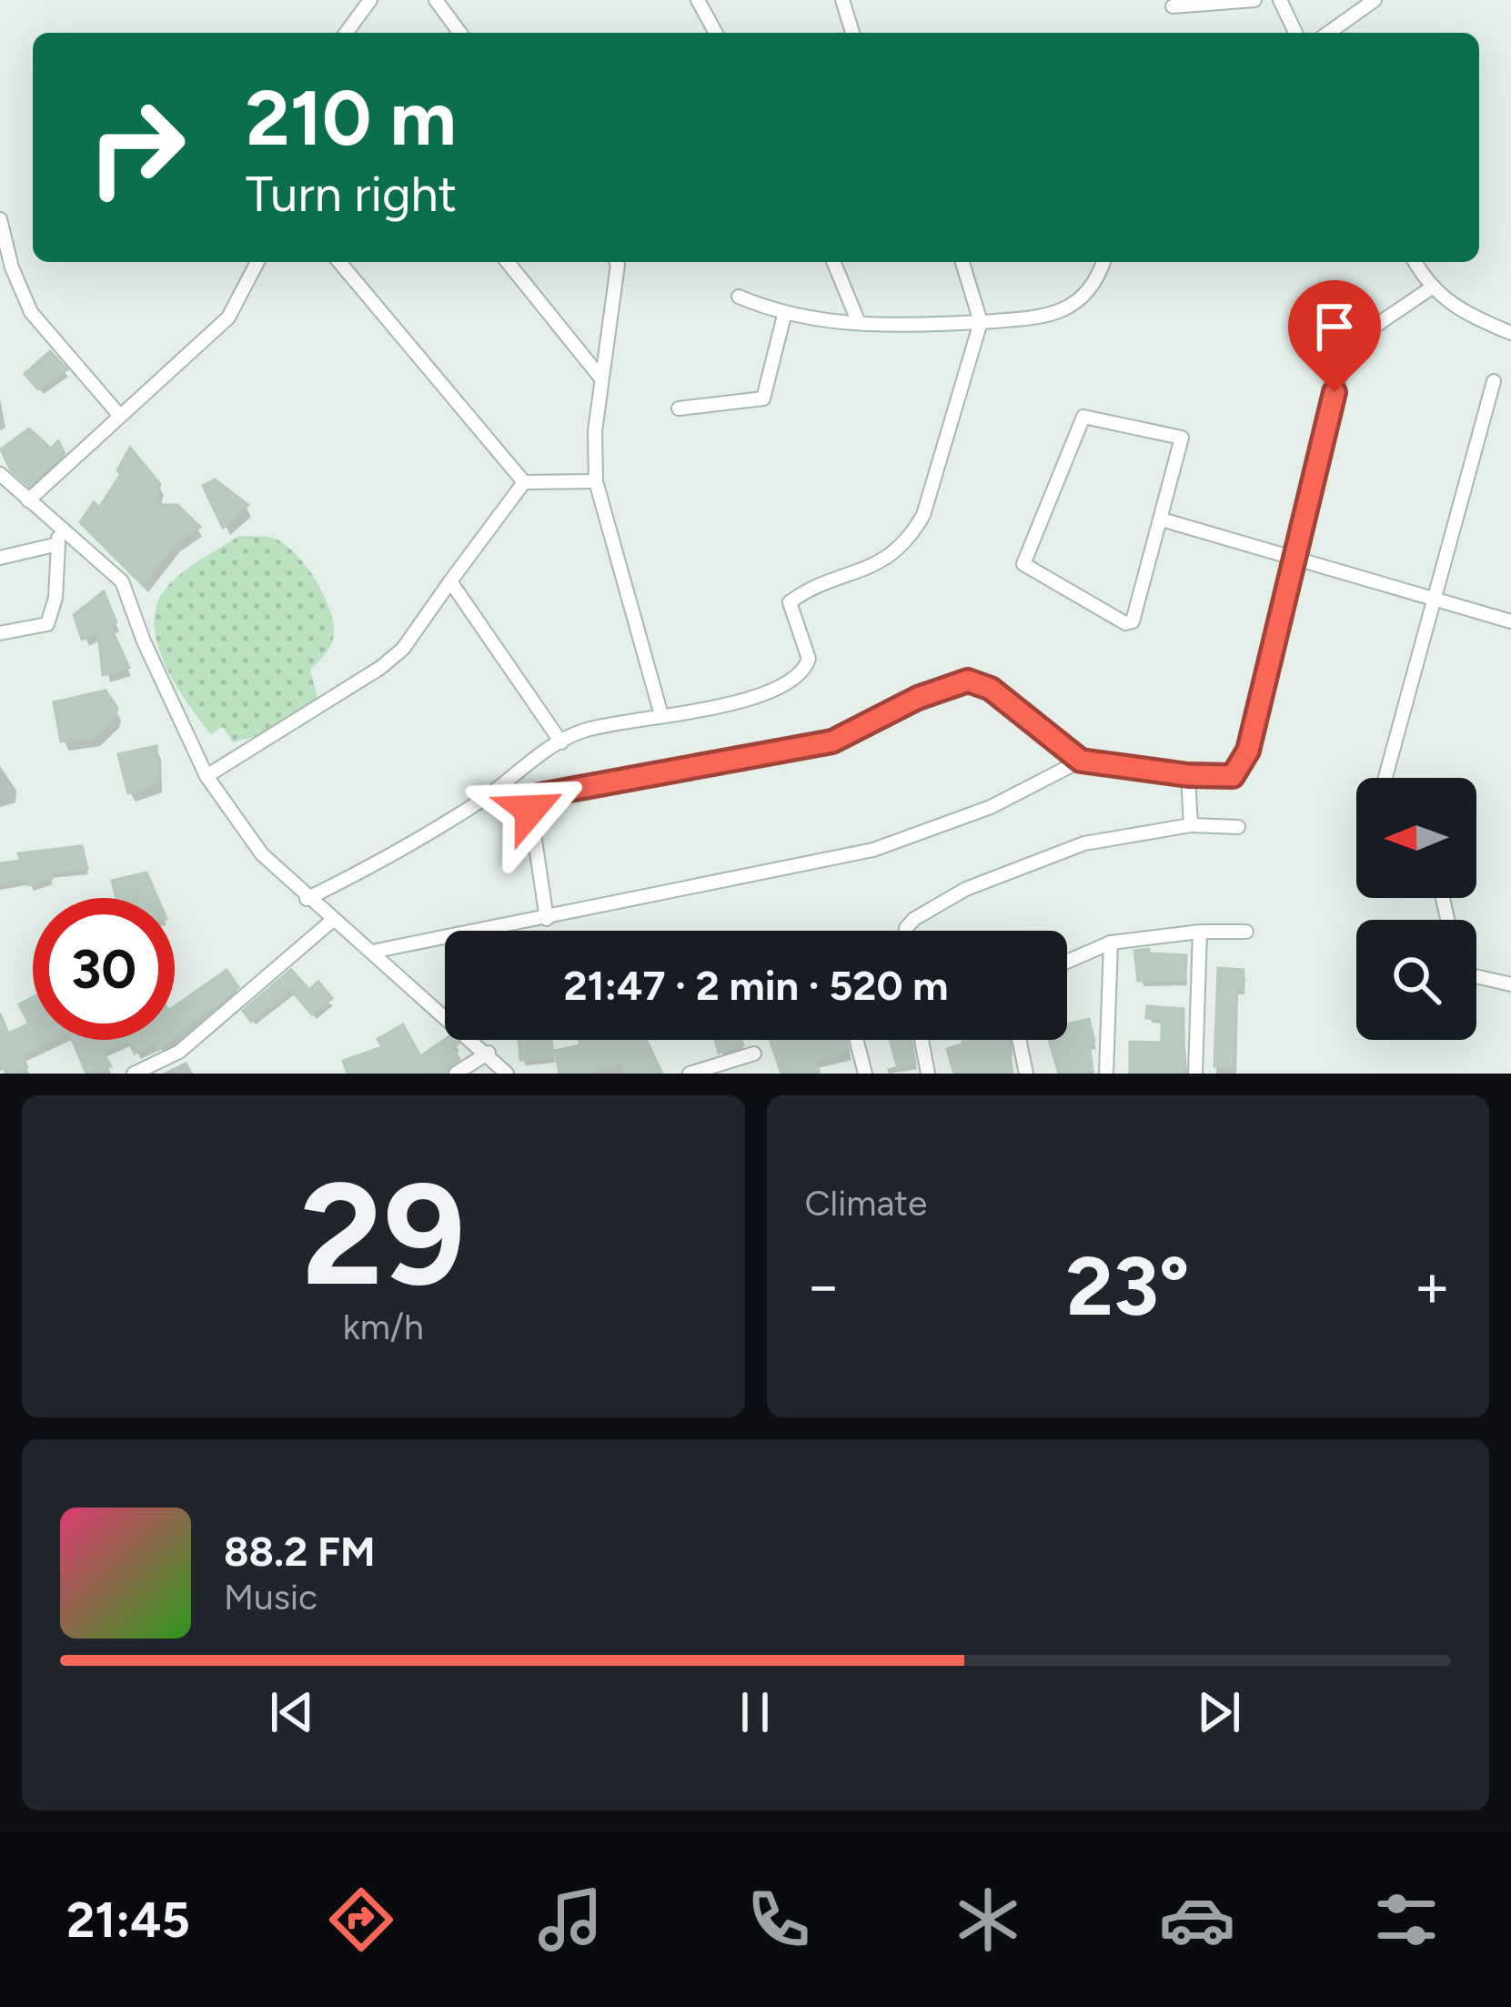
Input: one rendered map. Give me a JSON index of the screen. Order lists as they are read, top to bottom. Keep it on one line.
{"north":"left","page":{"turn":["210 m","Turn right"],"limit":"30","trip":"21:47 · 2 min · 520 m","tile":[["29","km/h"],"Climate"],"heat":["−","23°","+"],"song":["88.2 FM","Music"],"tabs":"21:45"}}
